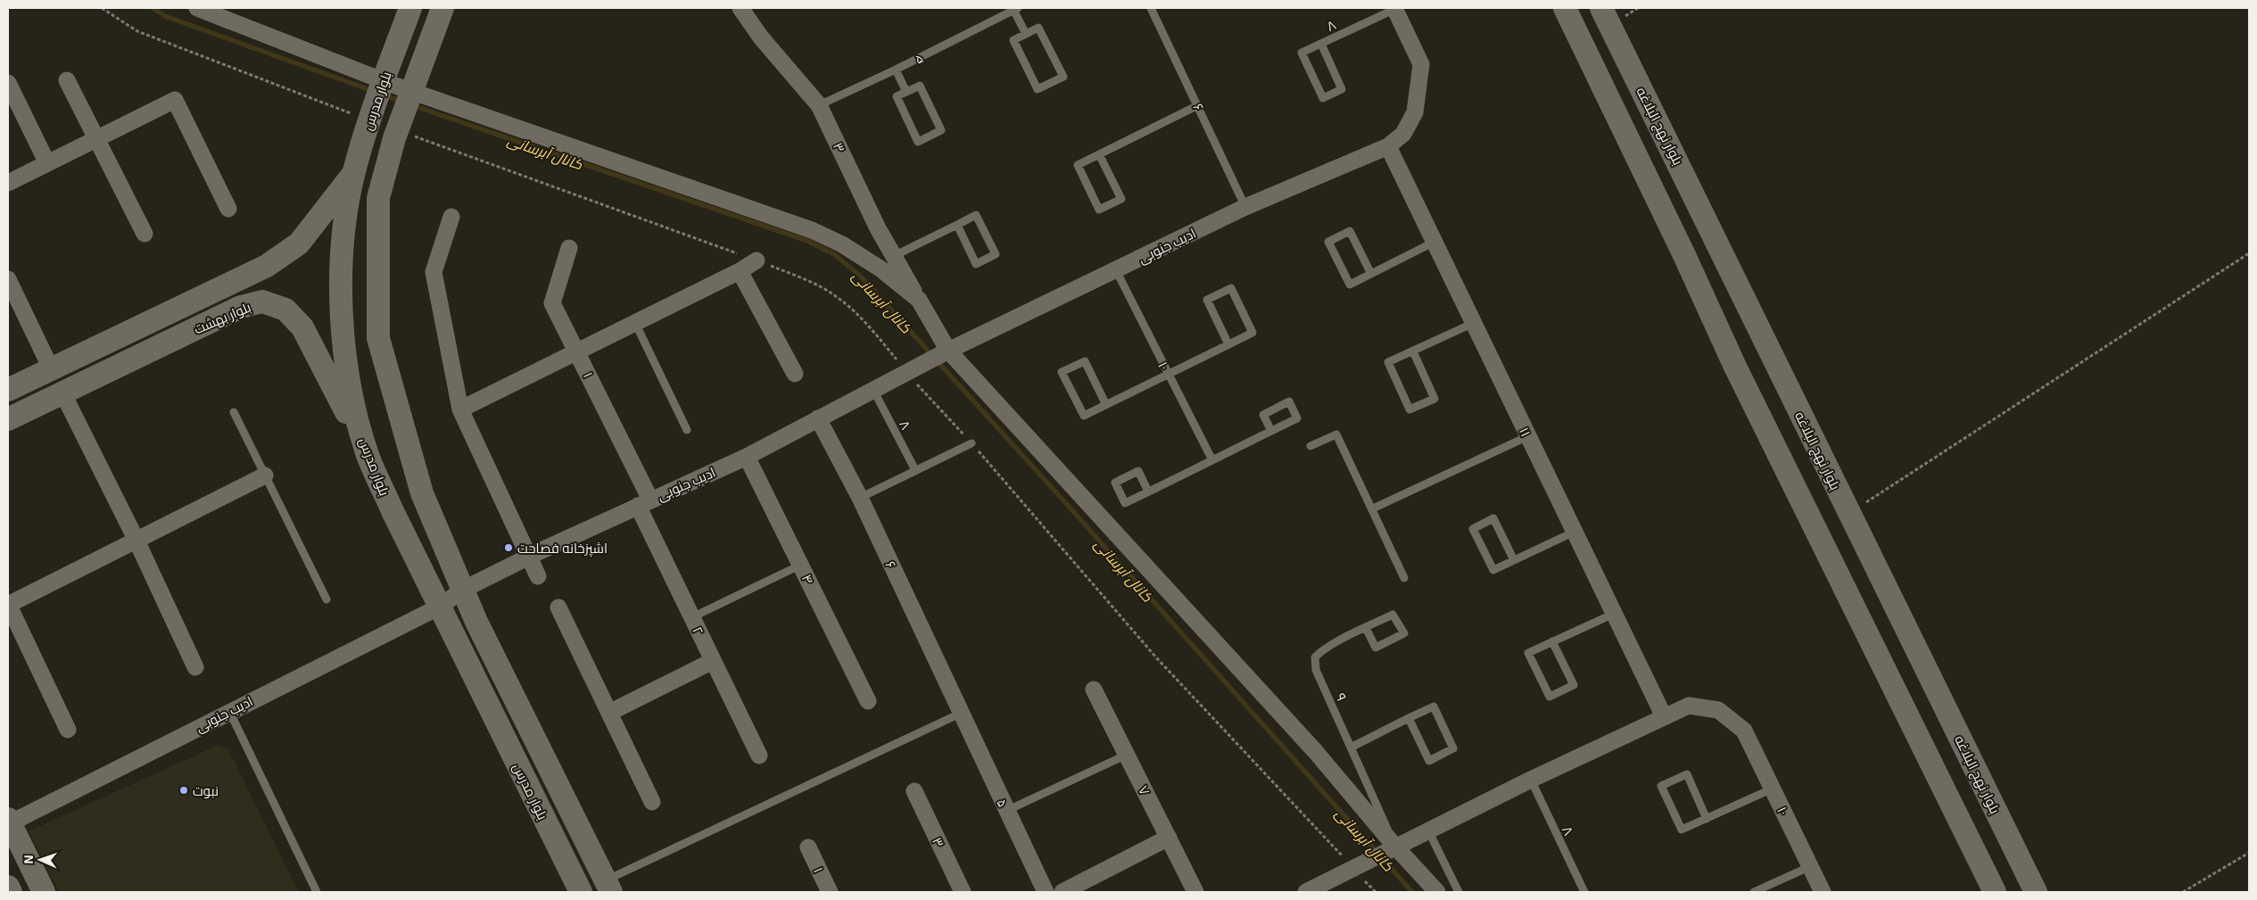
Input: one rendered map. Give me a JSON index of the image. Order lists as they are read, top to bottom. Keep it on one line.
{"streets":{"street":["۵","بلوار مدرس","۶","بلوار نهج البلاغه","۳","ادیب جنوبی","بلوار بهشت","۱۰","۱","۱۱","۴","۲","۷"],"lane":["۸","۹"]},"crossings":[["۸","ادیب جنوبی"],["۵","۶"],["۵","۳"],["بلوار مدرس","ادیب جنوبی"],["بلوار مدرس","بلوار بهشت"],["۶","ادیب جنوبی"],["۳","ادیب جنوبی"],["۳","۹"],["ادیب جنوبی","۱۰"],["ادیب جنوبی","۱"],["ادیب جنوبی","۱۱"],["ادیب جنوبی","۴"],["ادیب جنوبی","۲"],["۱۰","۱۱"],["۱","۲"]],"water":["کانال آبرسانی"],"places":["اشپزخانه فصاحت","نبوت"],"north":"left"}
